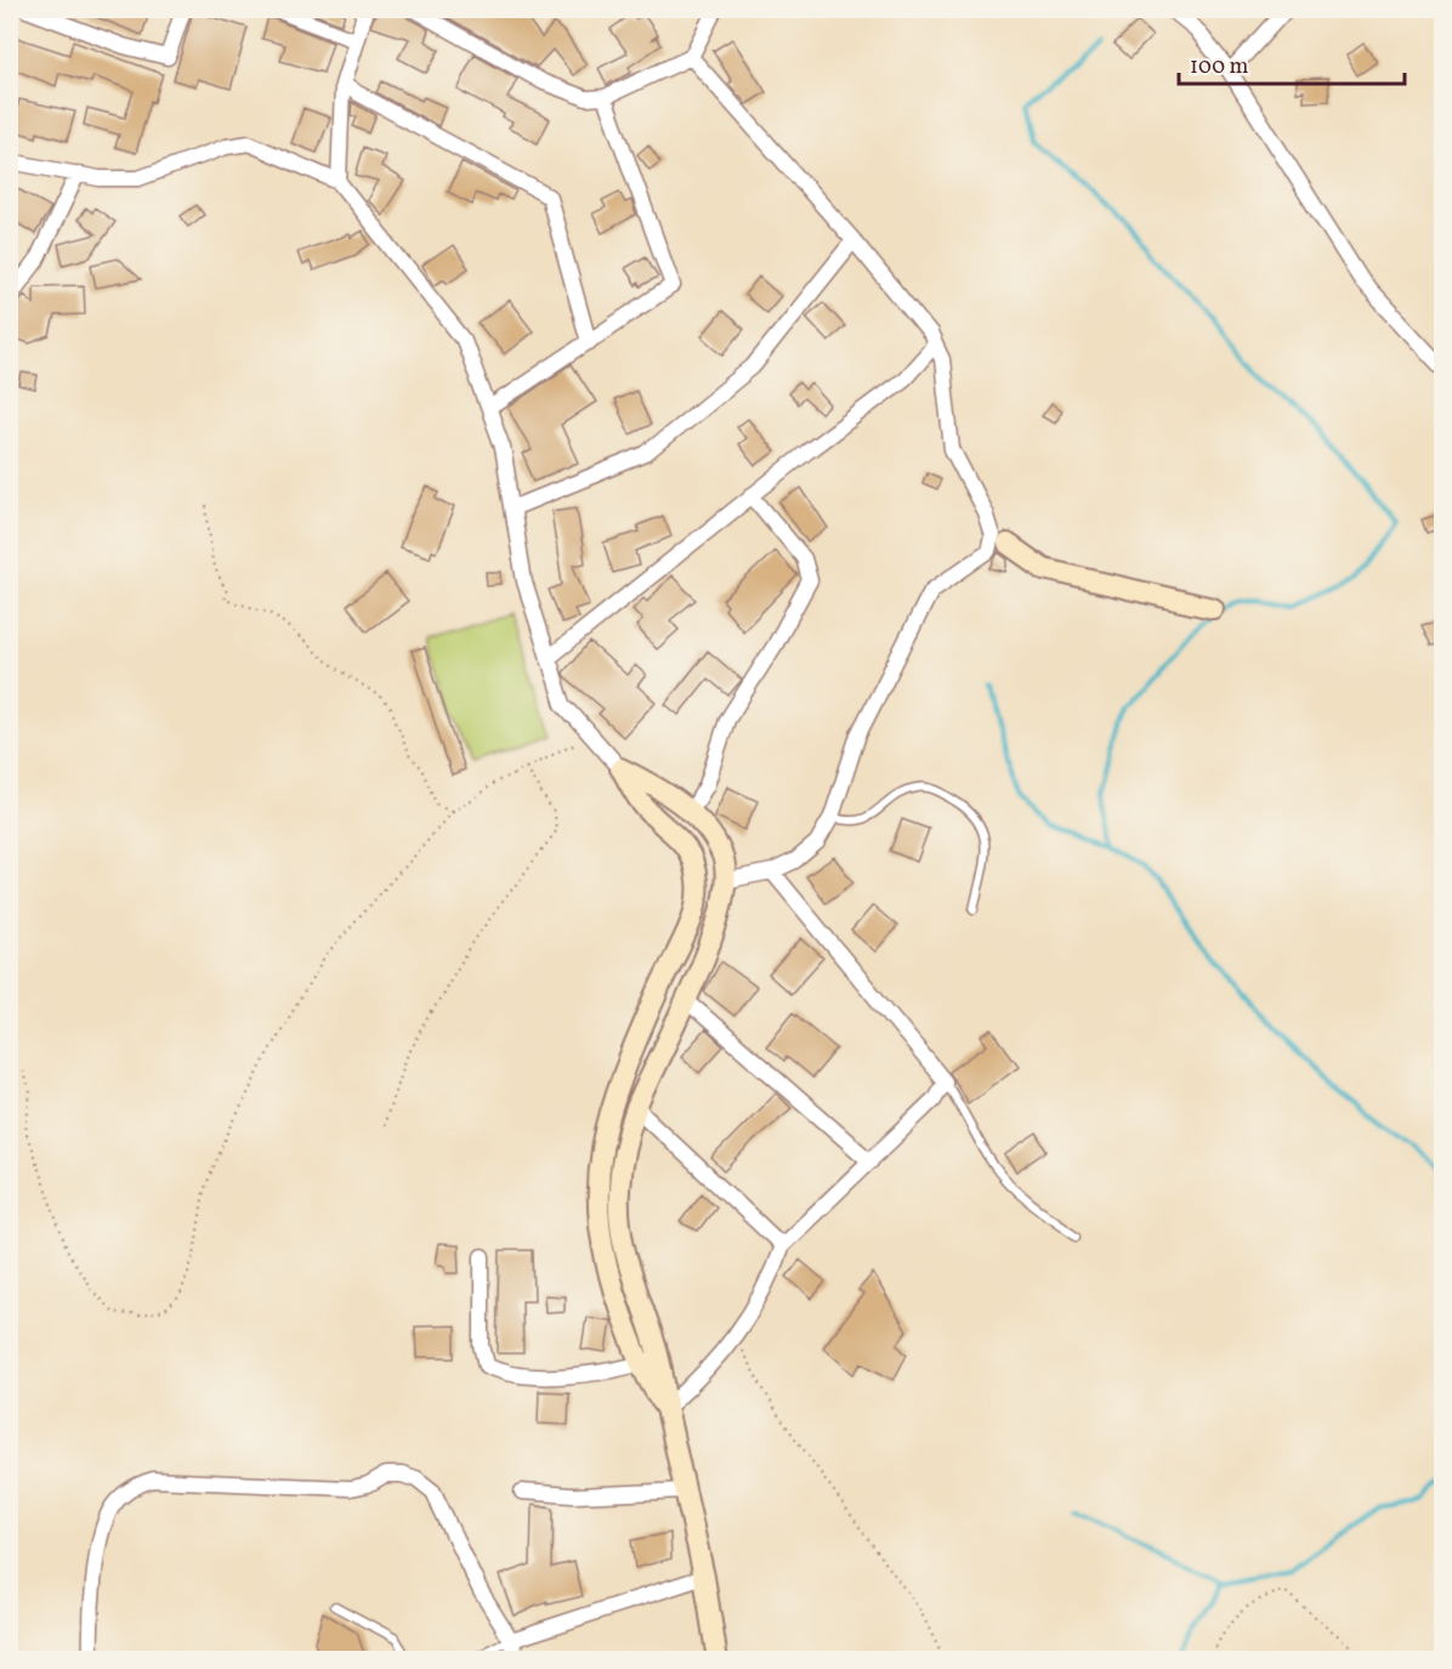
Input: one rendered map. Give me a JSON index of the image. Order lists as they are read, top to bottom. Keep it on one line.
{"scale_bar":"100 m"}
